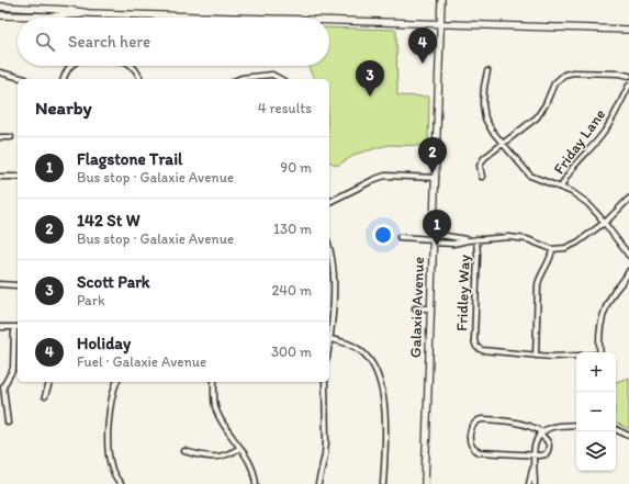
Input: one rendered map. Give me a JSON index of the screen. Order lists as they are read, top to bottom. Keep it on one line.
{"streets":{"street":["Friday Lane","Fridley Way","Galaxie Avenue"]},"page":{"search":"Search here","pins":["4","3","2","1"],"heading":["Nearby","4 results"],"list":[{"mark":"1","name":"Flagstone Trail","note":"Bus stop · Galaxie Avenue","value":"90 m"},{"mark":"2","name":"142 St W","note":"Bus stop · Galaxie Avenue","value":"130 m"},{"mark":"3","name":"Scott Park","note":"Park","value":"240 m"},{"mark":"4","name":"Holiday","note":"Fuel · Galaxie Avenue","value":"300 m"}],"map_buttons":["+","−"]}}
